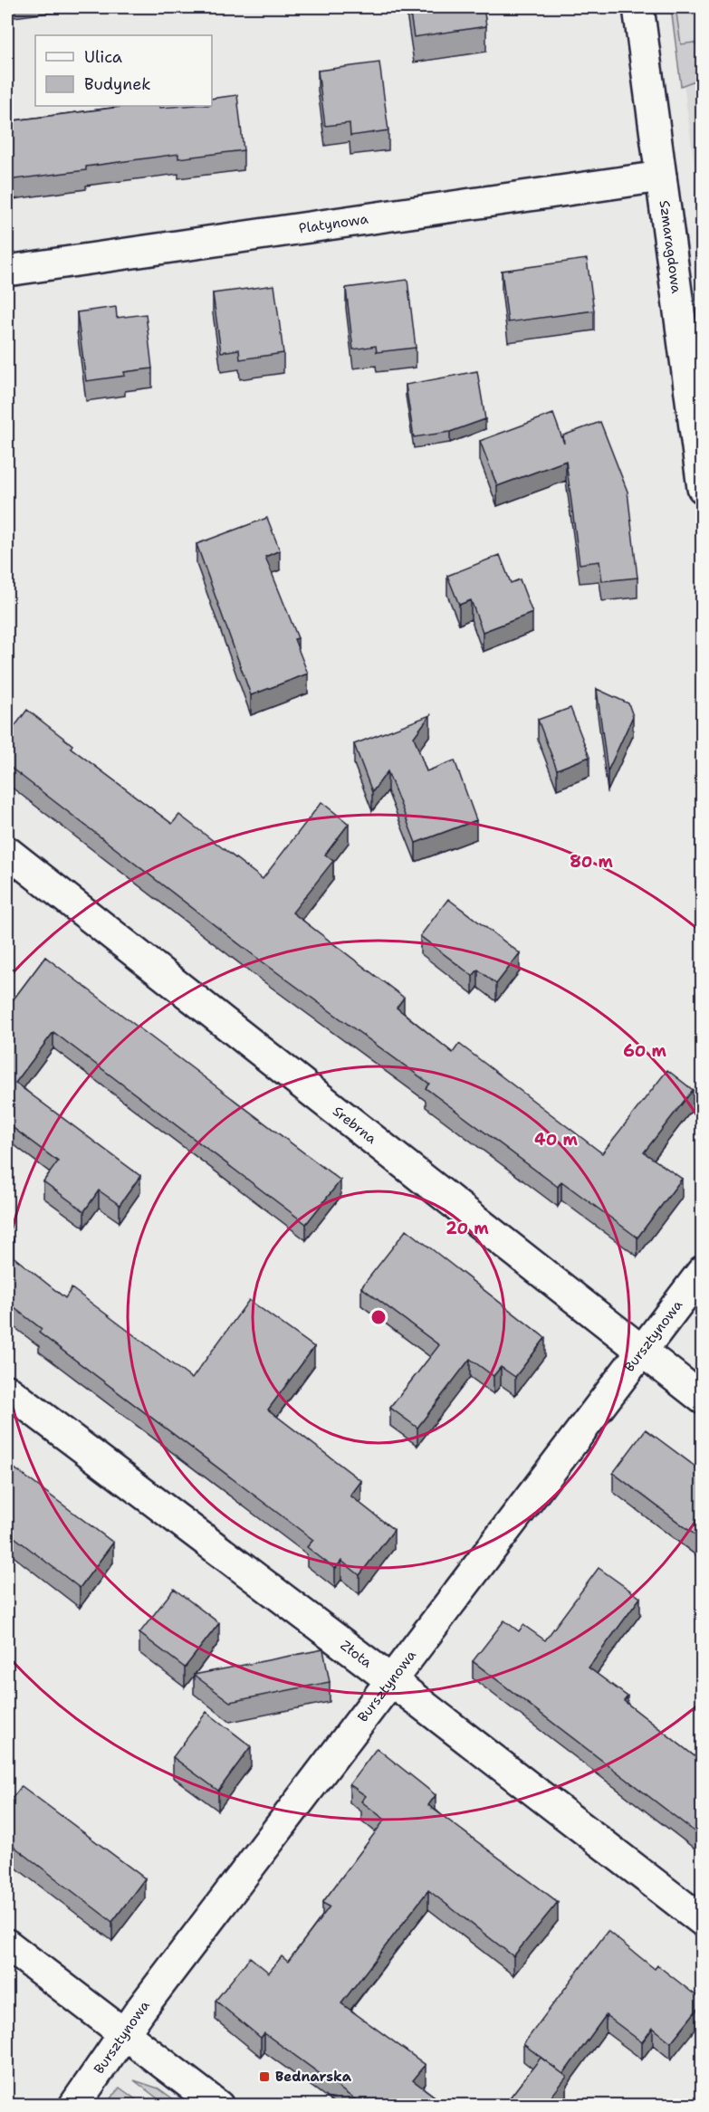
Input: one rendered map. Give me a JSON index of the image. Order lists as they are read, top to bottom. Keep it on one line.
{"streets":{"street":["Platynowa","Szmaragdowa","Srebrna","Bursztynowa","Złota"]},"crossings":[["Platynowa","Szmaragdowa"],["Srebrna","Bursztynowa"],["Bursztynowa","Złota"]],"places":{"transit":["Bednarska"]},"legend":["Ulica","Budynek"],"rings":["80 m","60 m","40 m","20 m"]}
